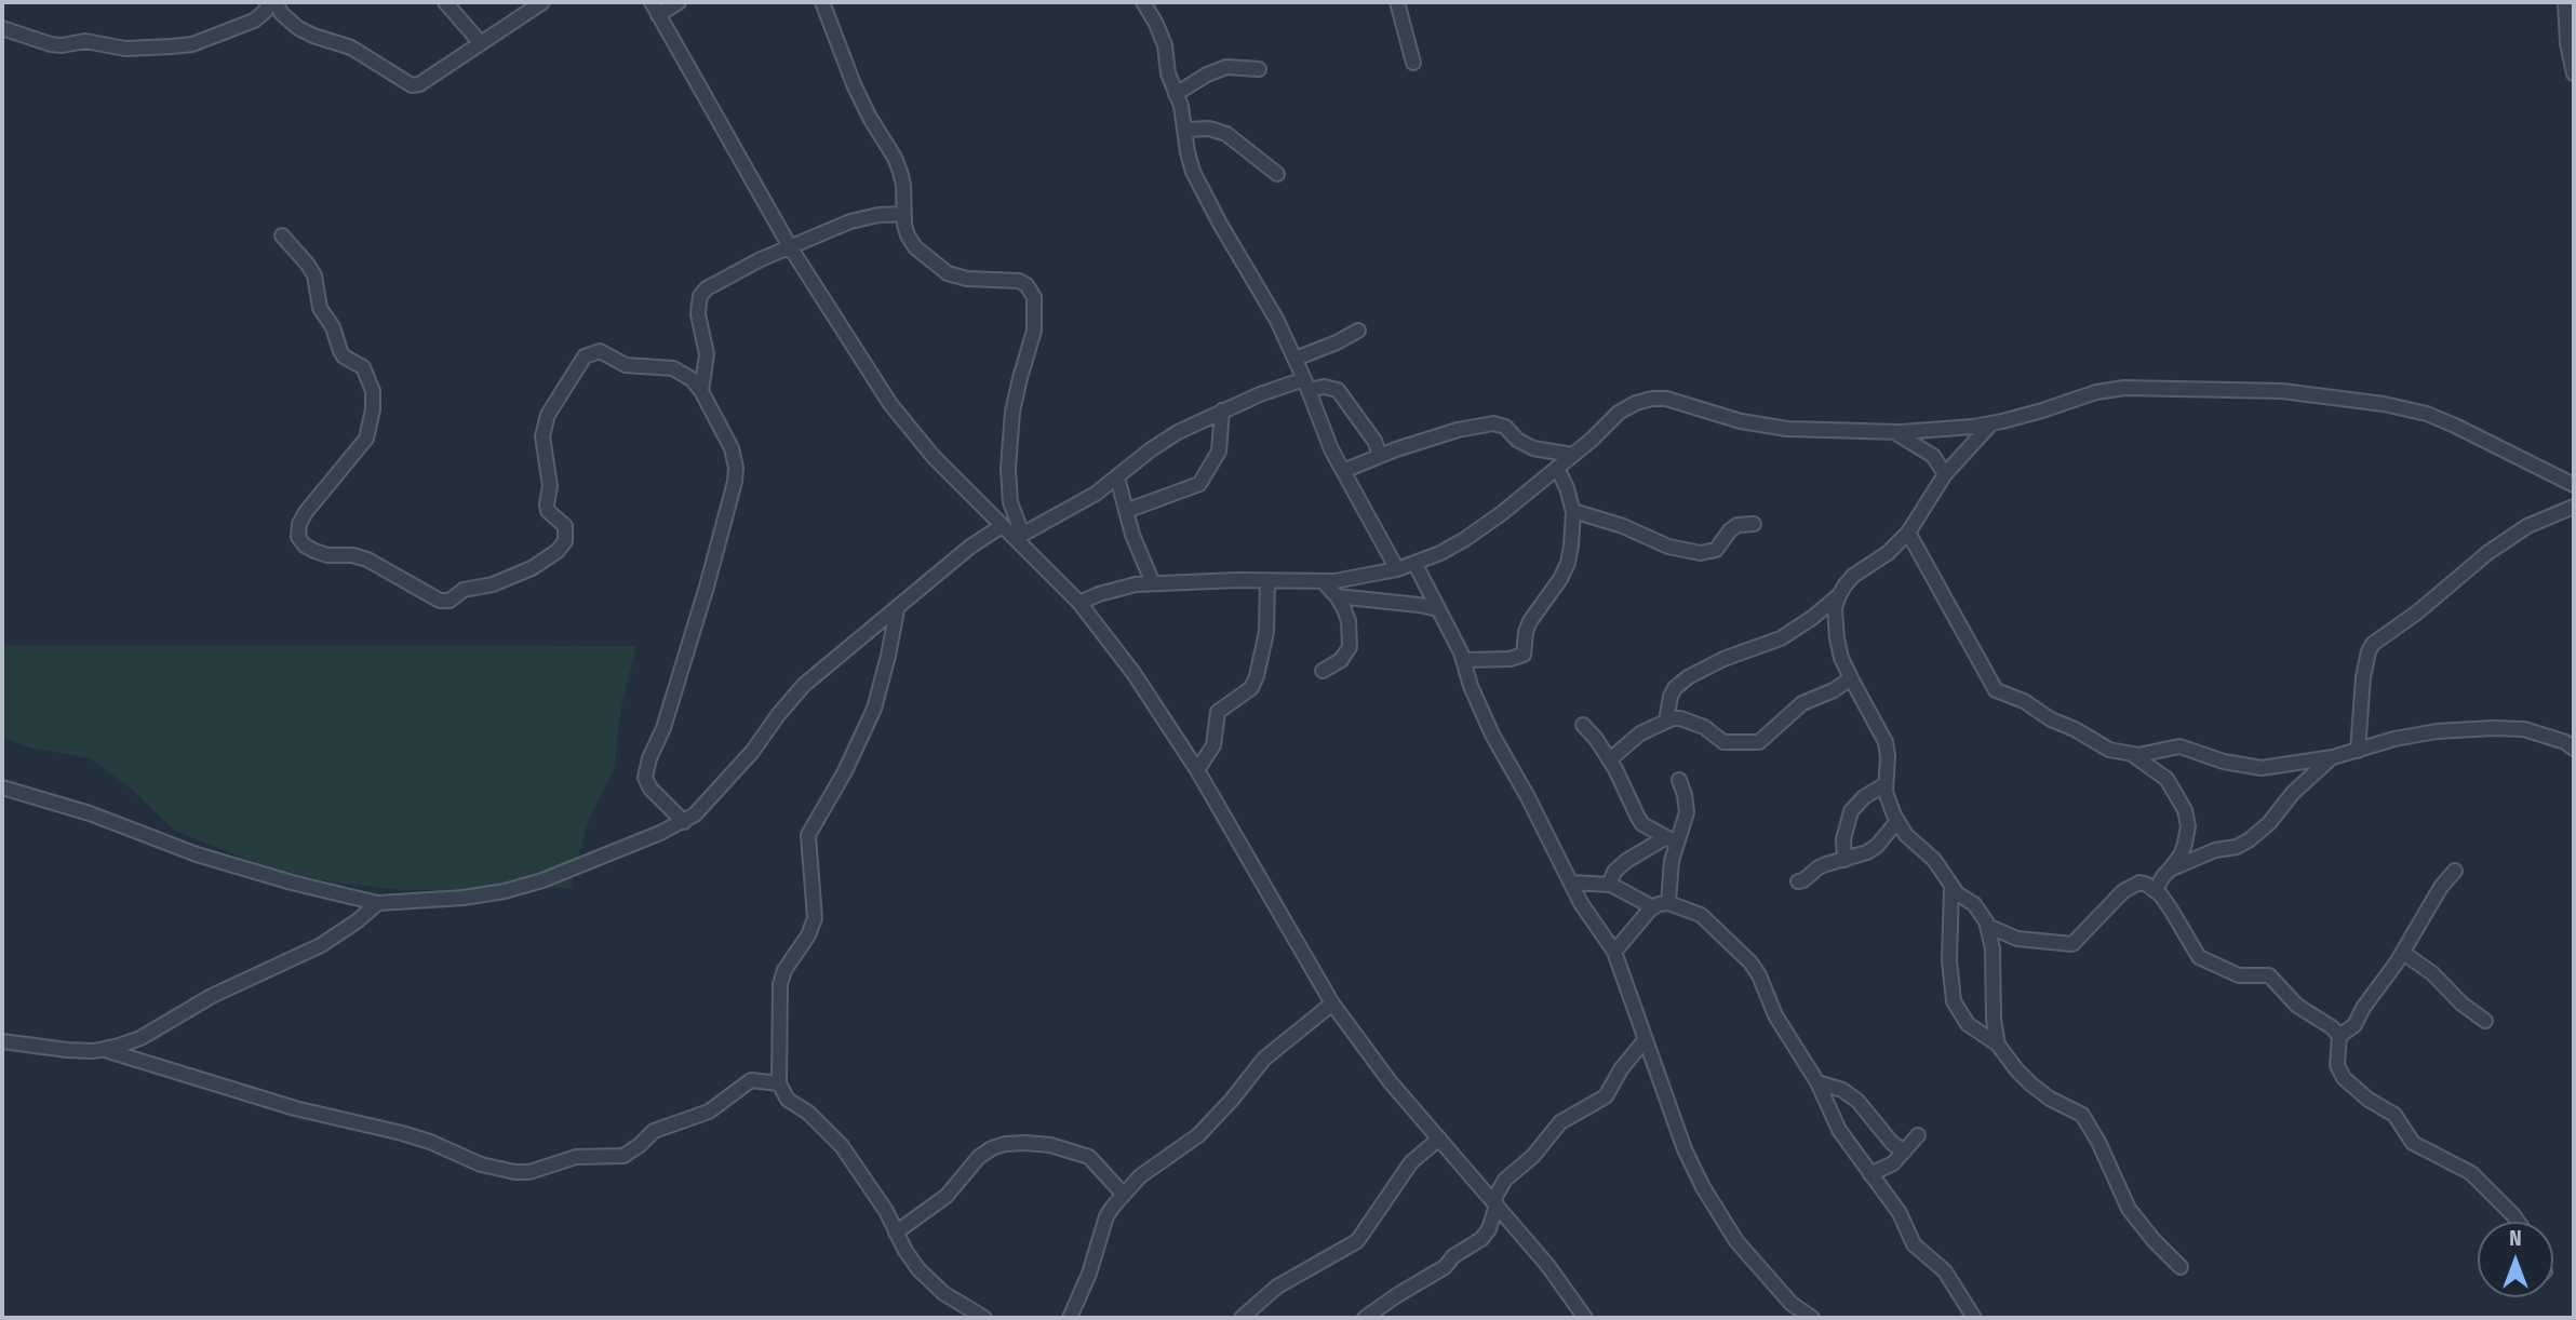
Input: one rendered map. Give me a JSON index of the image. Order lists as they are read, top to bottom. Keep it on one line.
{"north":"top"}
